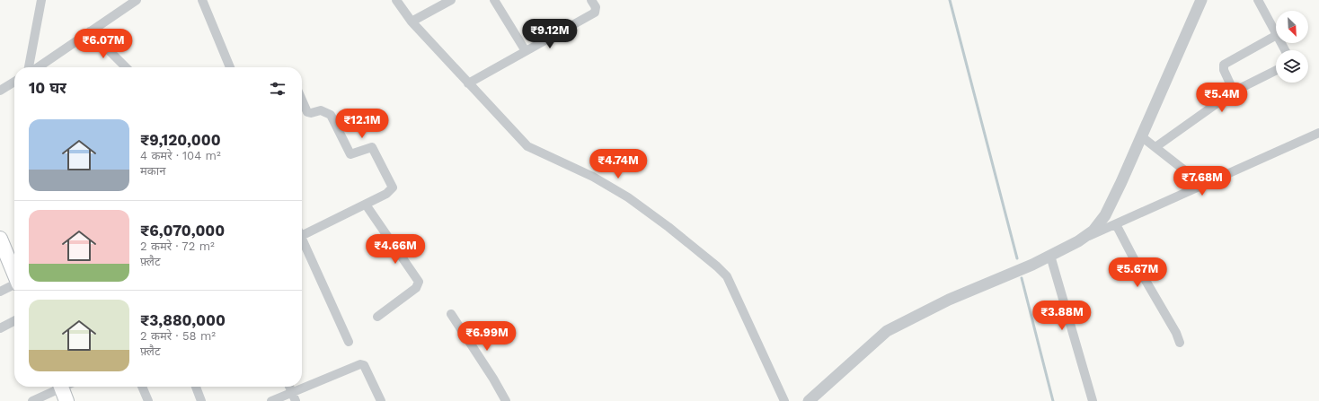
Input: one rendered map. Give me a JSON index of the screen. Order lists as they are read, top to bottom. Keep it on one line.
{"north":"bottom right","page":{"price":["₹9.12M","₹6.07M","₹5.4M","₹12.1M","₹4.74M","₹7.68M","₹4.66M","₹5.67M","₹3.88M","₹6.99M"],"heading":"10 घर","list":[{"name":"₹9,120,000","note":"4 कमरे · 104 m² · मकान"},{"name":"₹6,070,000","note":"2 कमरे · 72 m² · फ़्लैट"},{"name":"₹3,880,000","note":"2 कमरे · 58 m² · फ़्लैट"}]}}
